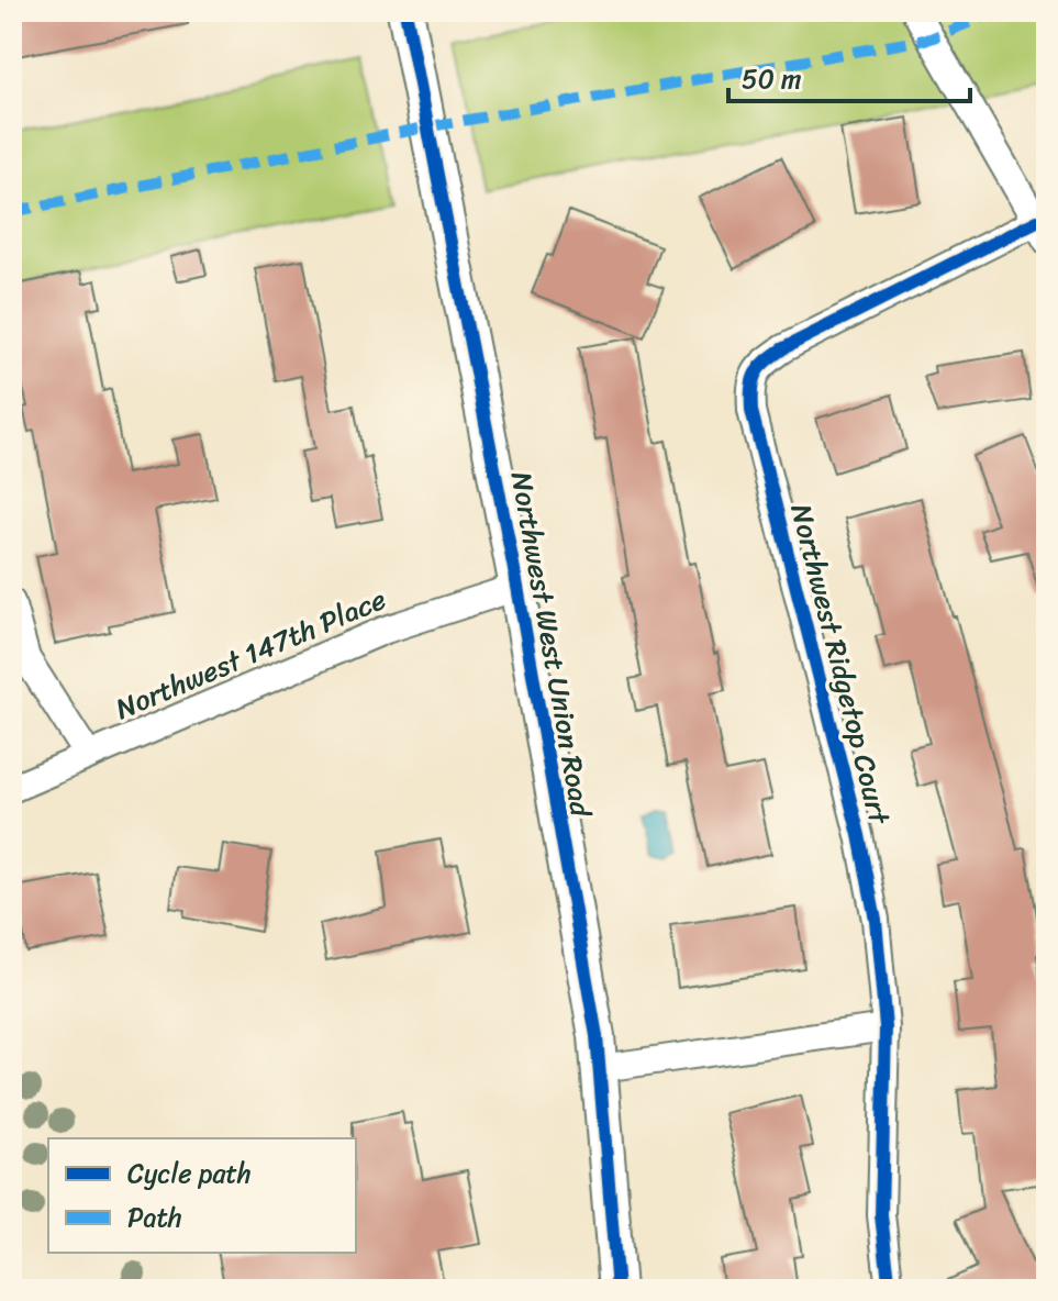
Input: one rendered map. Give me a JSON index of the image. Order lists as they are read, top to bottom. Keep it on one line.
{"streets":{"street":["Northwest West Union Road","Northwest 147th Place","Northwest Ridgetop Court"]},"crossings":[["Northwest West Union Road","Northwest 147th Place"]],"legend":["Cycle path","Path"],"scale_bar":"50 m"}
